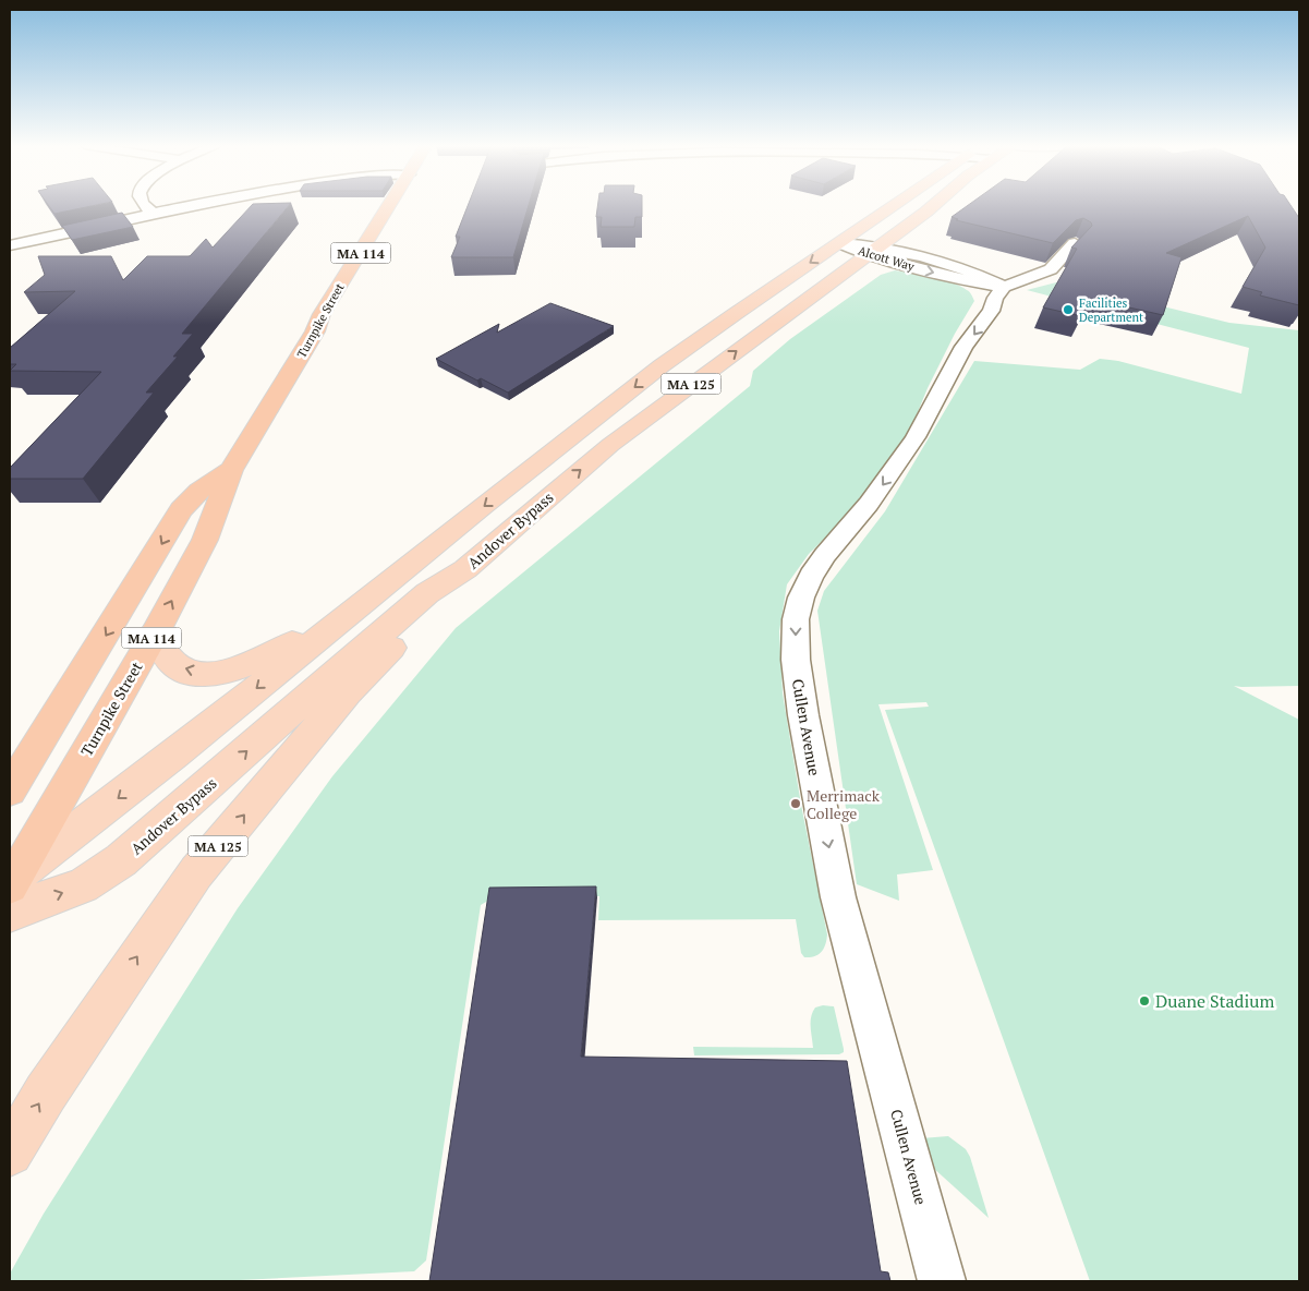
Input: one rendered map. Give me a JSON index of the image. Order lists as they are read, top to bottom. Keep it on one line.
{"streets":{"highway":["MA 114","Turnpike Street"],"main road":["MA 125","Andover Bypass"],"street":["Alcott Way","Cullen Avenue"]},"crossings":[["Alcott Way","MA 125"],["Alcott Way","Andover Bypass"],["Alcott Way","Cullen Avenue"],["Turnpike Street","MA 125"],["Turnpike Street","Andover Bypass"],["MA 125","Andover Bypass"]],"one_way":["Cullen Avenue"],"places":["Facilities Department","Merrimack College","Duane Stadium"]}
